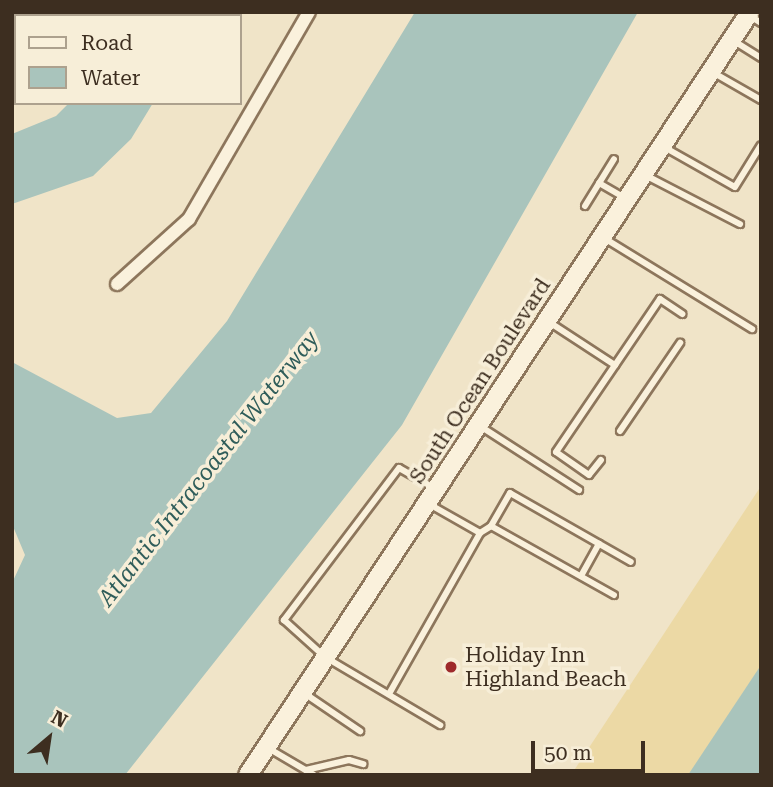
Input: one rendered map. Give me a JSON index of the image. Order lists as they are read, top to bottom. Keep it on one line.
{"streets":{"main road":["South Ocean Boulevard"]},"water":["Atlantic Intracoastal Waterway"],"places":["Holiday Inn Highland Beach"],"legend":["Road","Water"],"scale_bar":"50 m","north":"top right"}
